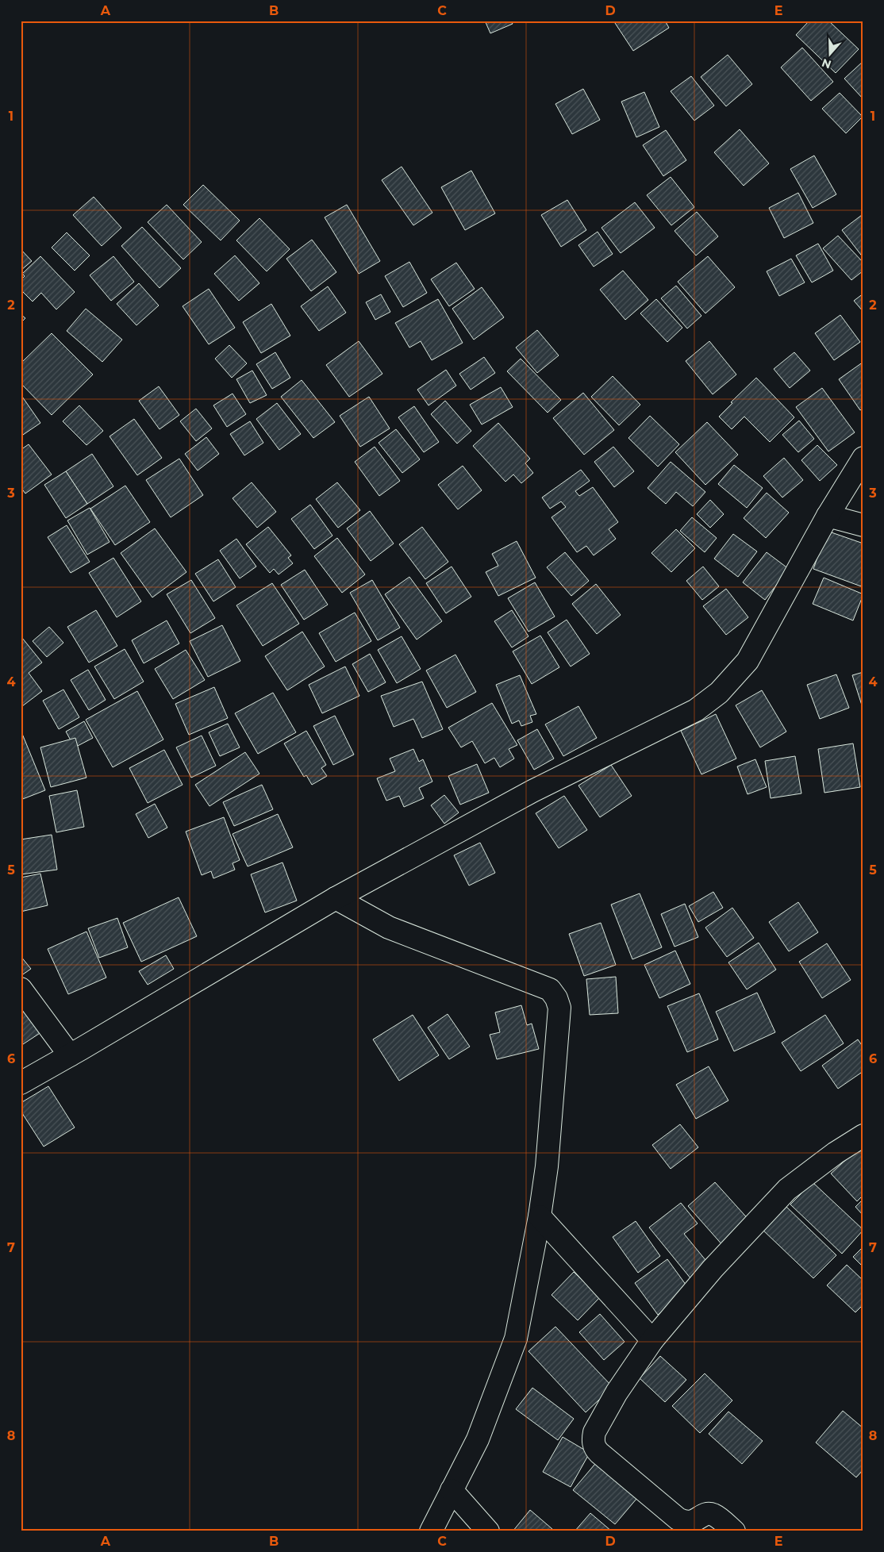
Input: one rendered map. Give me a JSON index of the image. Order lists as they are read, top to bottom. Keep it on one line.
{"north":"bottom","grid":{"columns":["A","B","C","D","E"],"rows":["1","2","3","4","5","6","7","8"]}}
